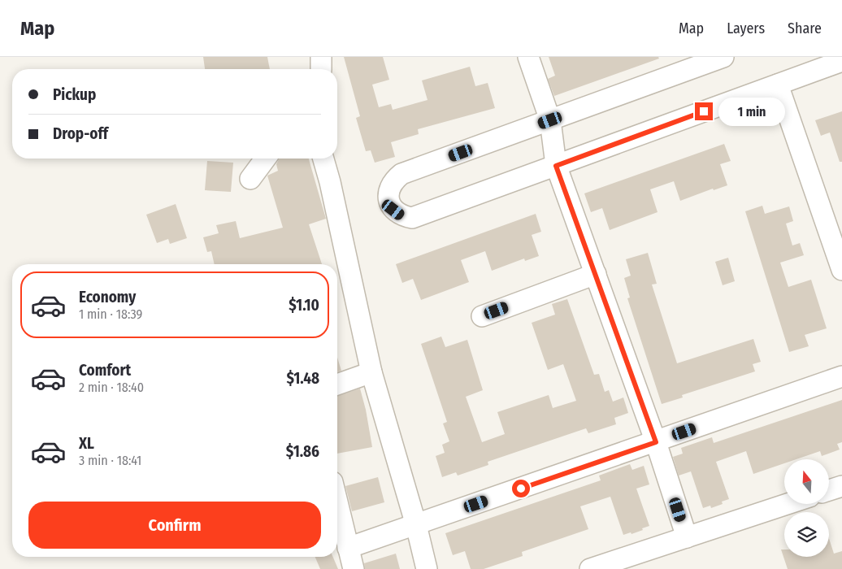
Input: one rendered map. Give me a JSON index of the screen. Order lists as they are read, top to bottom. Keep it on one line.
{"north":"top","page":{"header":"Map","nav":["Map","Layers","Share"],"banner":["Pickup","Drop-off"],"bubble":"1 min","list":[{"name":"Economy","note":"1 min · 18:39","value":"$1.10"},{"name":"Comfort","note":"2 min · 18:40","value":"$1.48"},{"name":"XL","note":"3 min · 18:41","value":"$1.86"}],"buttons":"Confirm"}}
